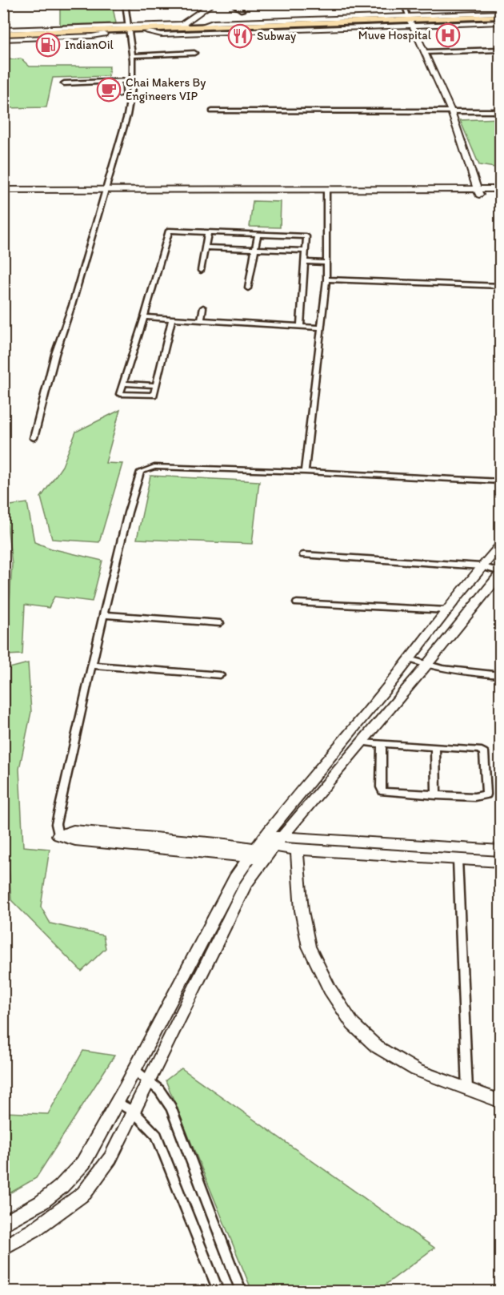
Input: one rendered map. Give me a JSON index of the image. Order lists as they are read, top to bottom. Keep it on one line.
{"places":{"hospital":["Muve Hospital"],"restaurant":["Subway"],"fuel station":["IndianOil"],"cafe":["Chai Makers By Engineers VIP"]}}
